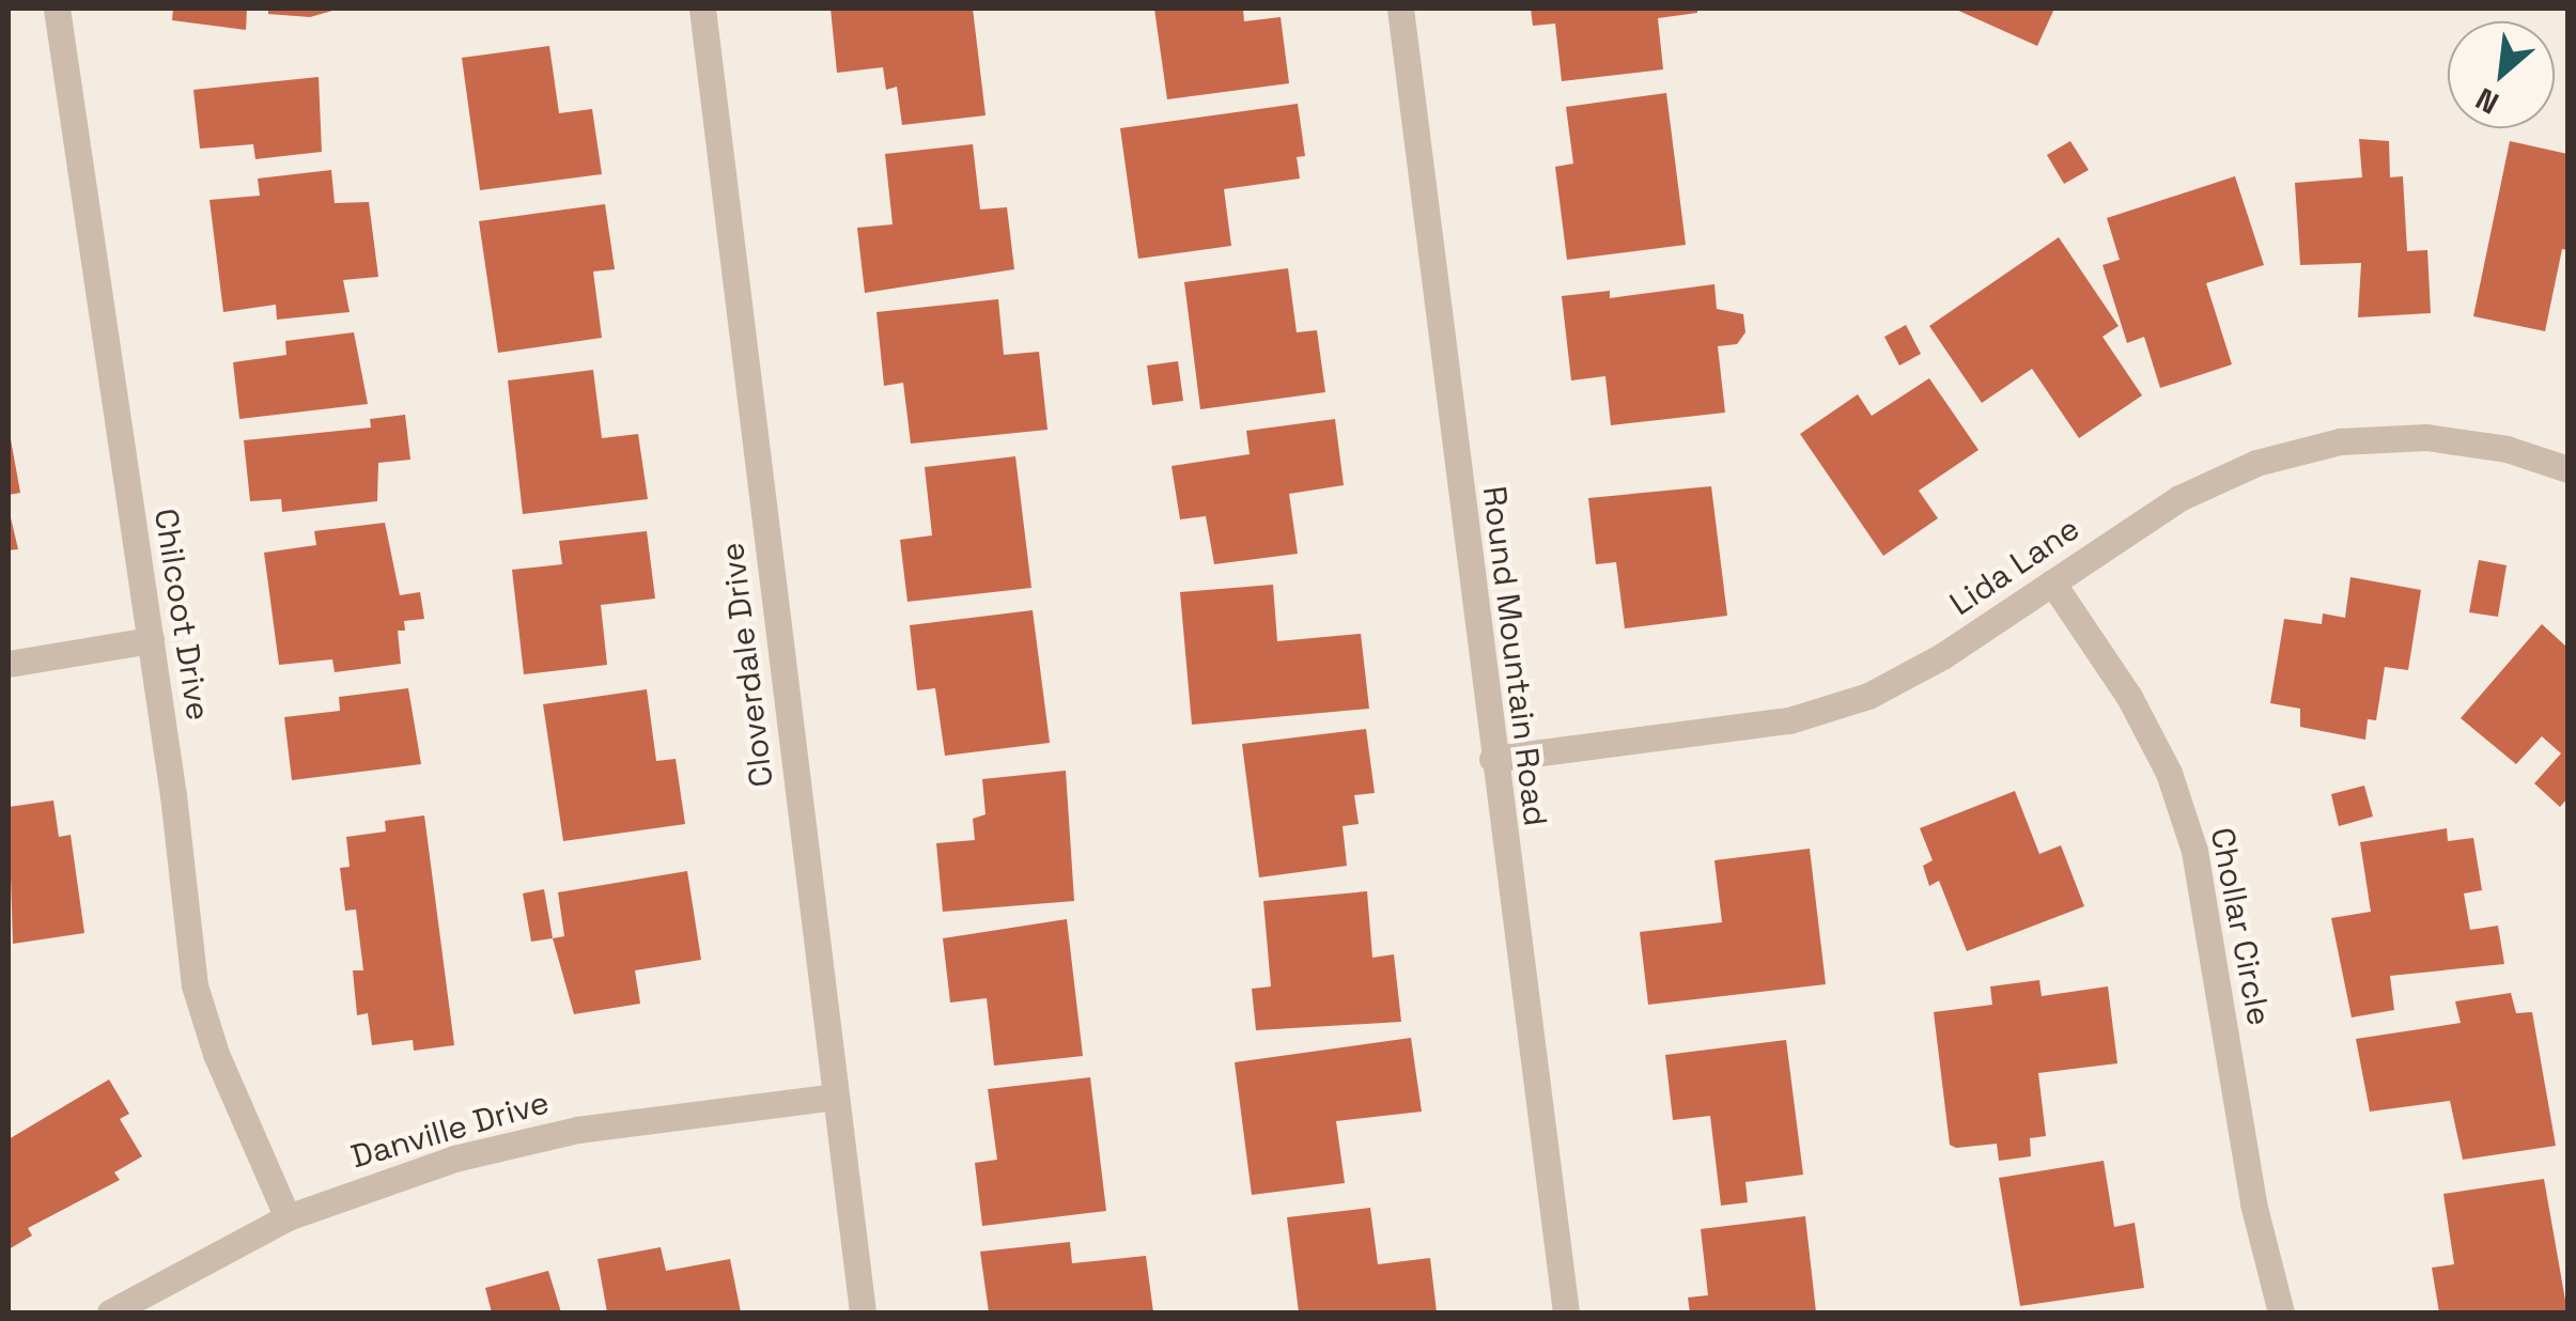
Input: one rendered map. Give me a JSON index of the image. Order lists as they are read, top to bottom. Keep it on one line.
{"streets":{"street":["Lida Lane","Chilcoot Drive","Round Mountain Road","Cloverdale Drive","Chollar Circle","Danville Drive"]},"crossings":[["Lida Lane","Round Mountain Road"],["Lida Lane","Chollar Circle"],["Chilcoot Drive","Danville Drive"],["Cloverdale Drive","Danville Drive"]],"north":"bottom left"}
